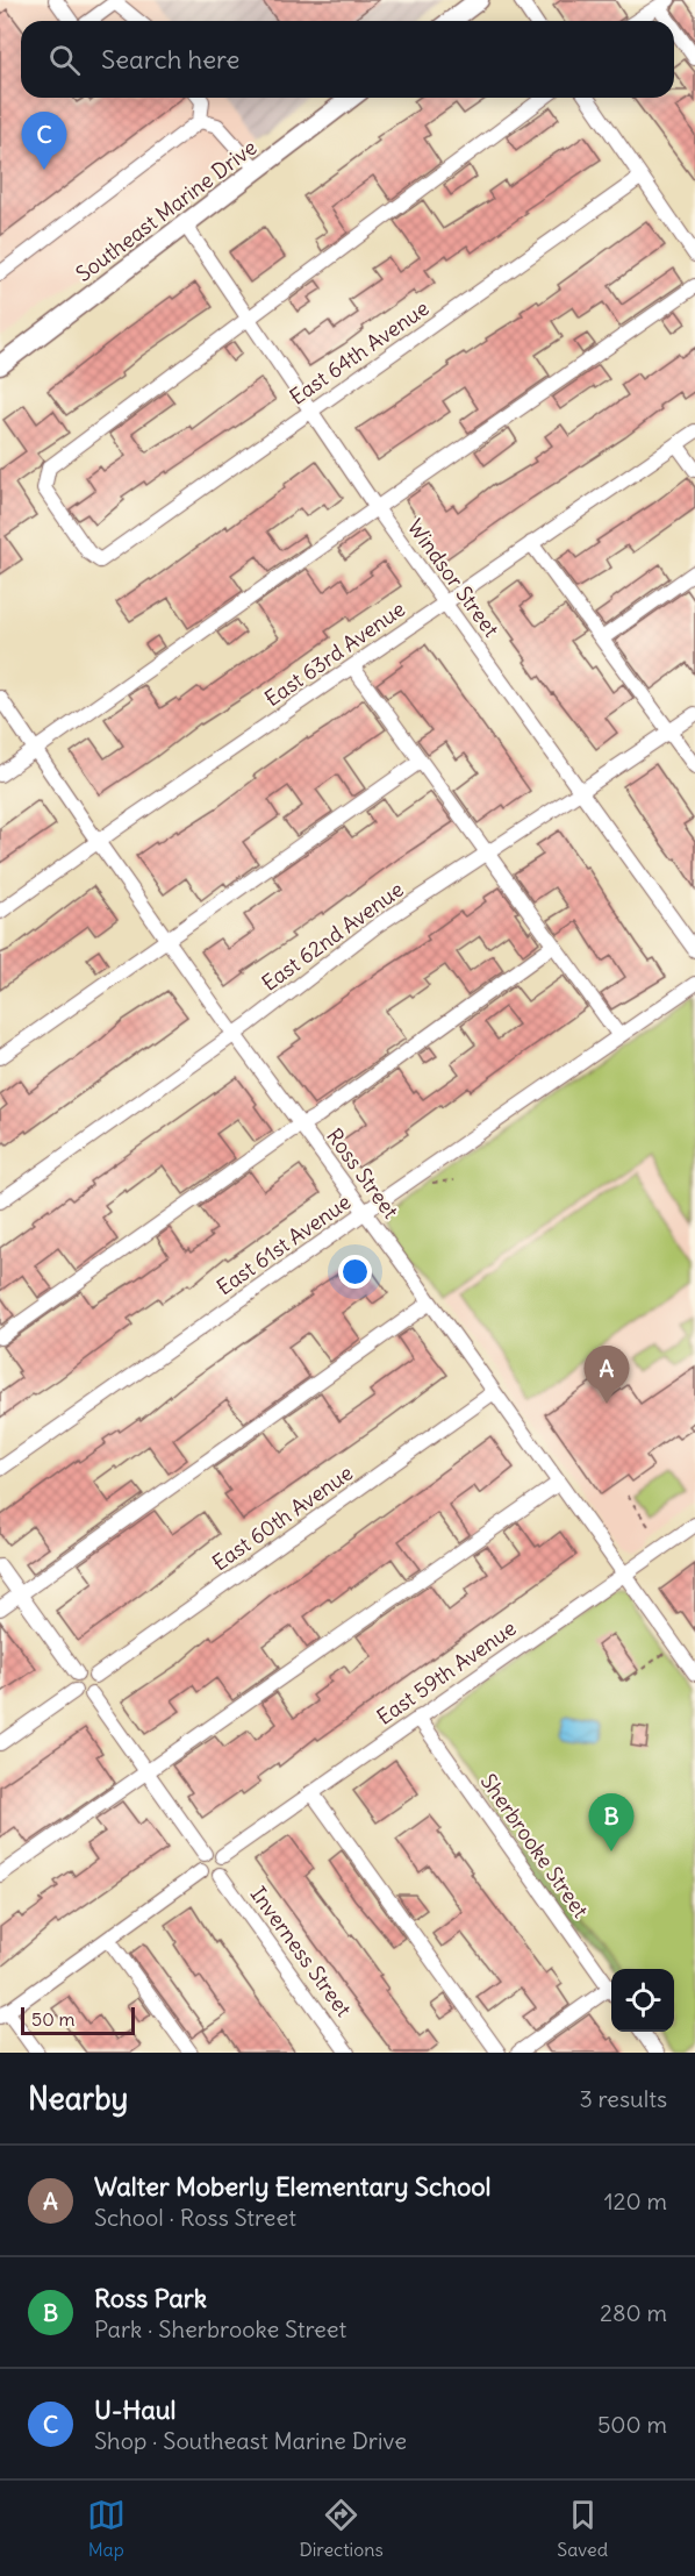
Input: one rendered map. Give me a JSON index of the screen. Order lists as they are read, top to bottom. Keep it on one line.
{"streets":{"main road":["Southeast Marine Drive"],"street":["East 64th Avenue","Windsor Street","East 63rd Avenue","East 62nd Avenue","Ross Street","East 61st Avenue","East 60th Avenue","East 59th Avenue","Sherbrooke Street","Inverness Street"]},"crossings":[["Southeast Marine Drive","Windsor Street"],["East 64th Avenue","Windsor Street"],["Windsor Street","East 63rd Avenue"],["Windsor Street","East 62nd Avenue"],["East 63rd Avenue","Ross Street"],["East 62nd Avenue","Ross Street"],["Ross Street","East 61st Avenue"],["Ross Street","East 60th Avenue"],["Ross Street","East 59th Avenue"],["East 59th Avenue","Sherbrooke Street"],["East 59th Avenue","Inverness Street"]],"scale_bar":"50 m","page":{"search":"Search here","pins":["C","A","B"],"scale":"50 m","heading":["Nearby","3 results"],"list":[{"mark":"A","name":"Walter Moberly Elementary School","note":"School · Ross Street","value":"120 m"},{"mark":"B","name":"Ross Park","note":"Park · Sherbrooke Street","value":"280 m"},{"mark":"C","name":"U-Haul","note":"Shop · Southeast Marine Drive","value":"500 m"}],"nav":["Map","Directions","Saved"]}}
